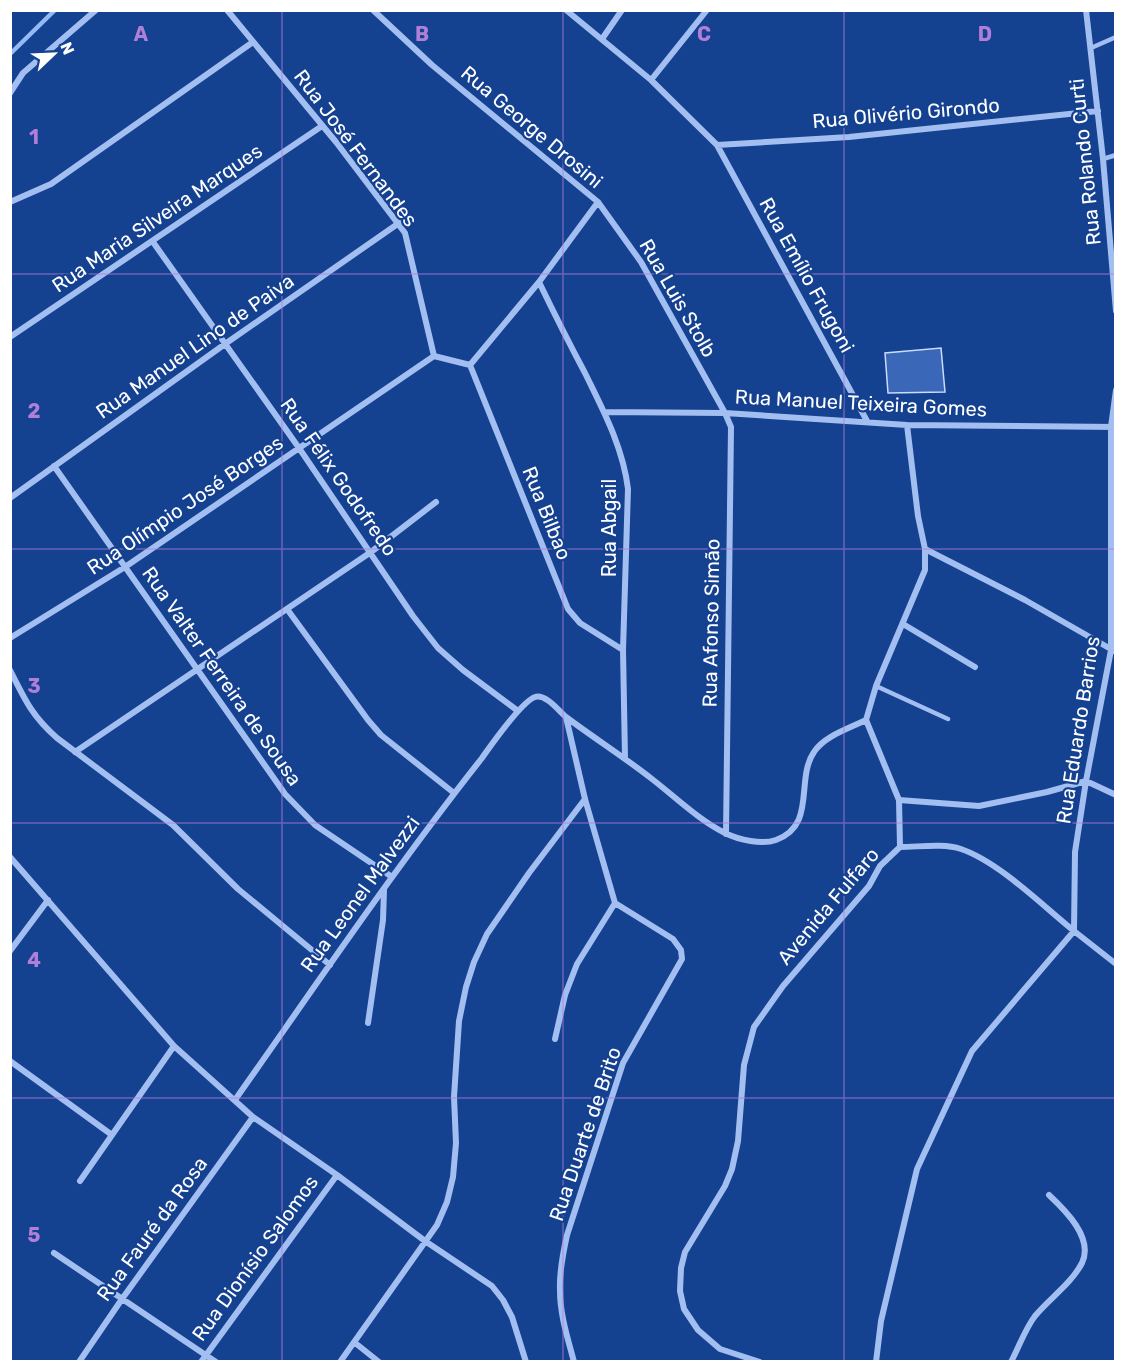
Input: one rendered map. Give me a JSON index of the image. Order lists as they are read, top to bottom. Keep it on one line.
{"streets":{"street":["Rua Olivério Girondo","Rua George Drosini","Rua José Fernandes","Rua Rolando Curti","Rua Maria Silveira Marques","Rua Emílio Frugoni","Rua Luis Stolb","Rua Manuel Lino de Paiva","Rua Manuel Teixeira Gomes","Rua Félix Godofredo","Rua Olímpio José Borges","Rua Bilbao","Rua Abgail","Rua Afonso Simão","Rua Valter Ferreira de Sousa","Rua Eduardo Barrios","Rua Leonel Malvezzi","Avenida Fulfaro","Rua Duarte de Brito","Rua Fauré da Rosa","Rua Dionísio Salomos"]},"crossings":[["Rua Olivério Girondo","Rua Rolando Curti"],["Rua Olivério Girondo","Rua Emílio Frugoni"],["Rua George Drosini","Rua Luis Stolb"],["Rua George Drosini","Rua Bilbao"],["Rua George Drosini","Rua Abgail"],["Rua José Fernandes","Rua Maria Silveira Marques"],["Rua José Fernandes","Rua Manuel Lino de Paiva"],["Rua José Fernandes","Rua Olímpio José Borges"],["Rua Maria Silveira Marques","Rua Félix Godofredo"],["Rua Emílio Frugoni","Rua Manuel Teixeira Gomes"],["Rua Luis Stolb","Rua Manuel Teixeira Gomes"],["Rua Luis Stolb","Rua Afonso Simão"],["Rua Manuel Lino de Paiva","Rua Félix Godofredo"],["Rua Manuel Lino de Paiva","Rua Valter Ferreira de Sousa"],["Rua Manuel Teixeira Gomes","Rua Abgail"],["Rua Manuel Teixeira Gomes","Rua Afonso Simão"],["Rua Manuel Teixeira Gomes","Rua Eduardo Barrios"],["Rua Félix Godofredo","Rua Olímpio José Borges"],["Rua Félix Godofredo","Rua Leonel Malvezzi"],["Rua Olímpio José Borges","Rua Valter Ferreira de Sousa"],["Rua Bilbao","Rua Abgail"],["Rua Valter Ferreira de Sousa","Rua Leonel Malvezzi"]],"north":"top right","grid":{"columns":["A","B","C","D"],"rows":["1","2","3","4","5"]}}
